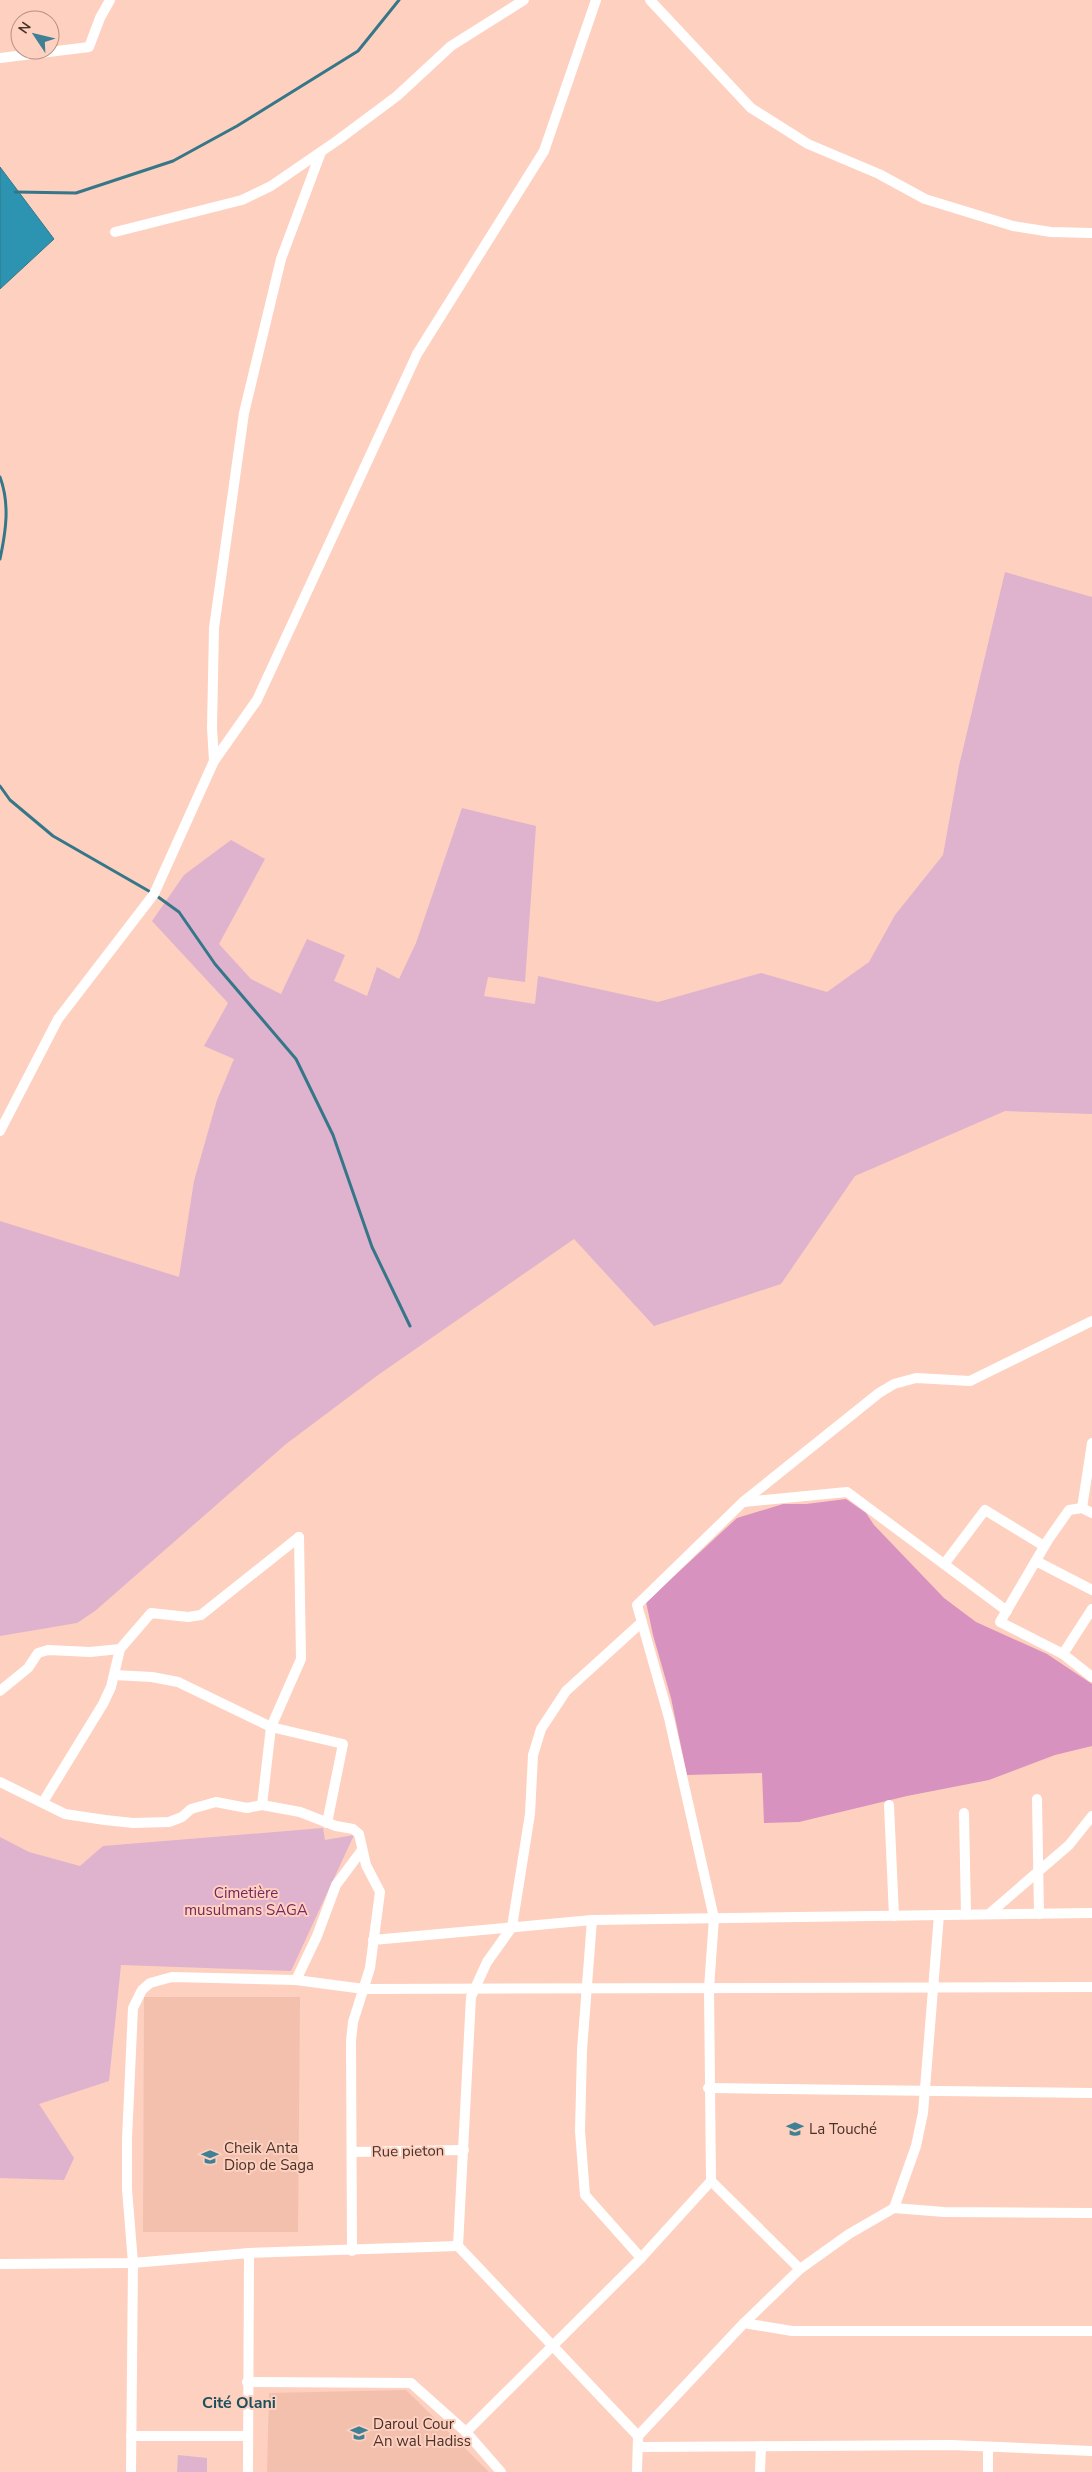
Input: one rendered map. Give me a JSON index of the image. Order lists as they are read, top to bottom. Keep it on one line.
{"streets":{"street":["Rue pieton"]},"districts":["Cité Olani"],"parks":["Cimetière musulmans SAGA"],"places":{"school or university":["La Touché","Cheik Anta Diop de Saga","Daroul Cour An wal Hadiss"]},"north":"top left"}
